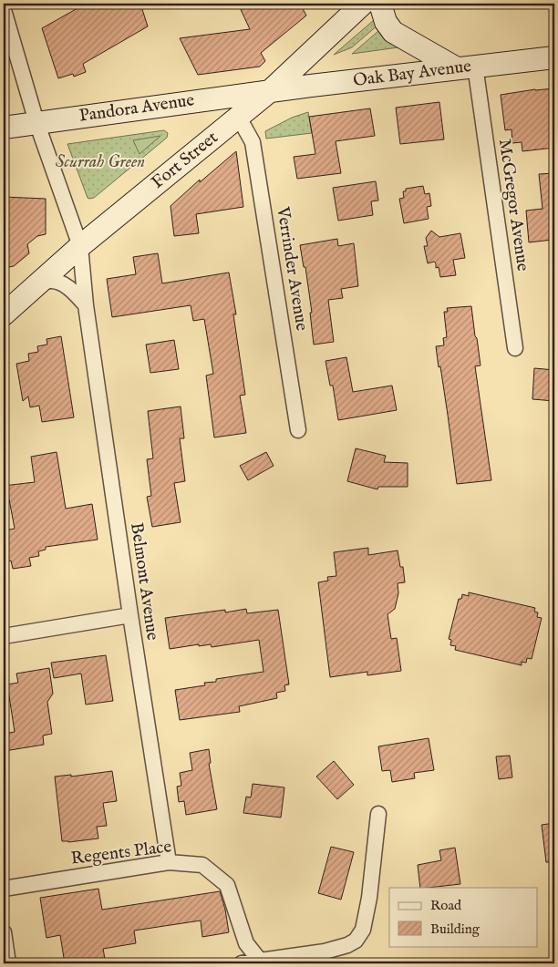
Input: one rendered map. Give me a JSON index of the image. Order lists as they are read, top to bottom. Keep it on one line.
{"streets":{"main road":["Oak Bay Avenue","Pandora Avenue","Fort Street"],"street":["McGregor Avenue","Verrinder Avenue","Belmont Avenue","Regents Place"]},"crossings":[["Oak Bay Avenue","Pandora Avenue"],["Oak Bay Avenue","Fort Street"],["Oak Bay Avenue","McGregor Avenue"],["Pandora Avenue","Fort Street"],["Pandora Avenue","Belmont Avenue"],["Fort Street","Verrinder Avenue"],["Fort Street","Belmont Avenue"],["Belmont Avenue","Regents Place"]],"parks":["Scurrah Green"],"legend":["Road","Building"]}
